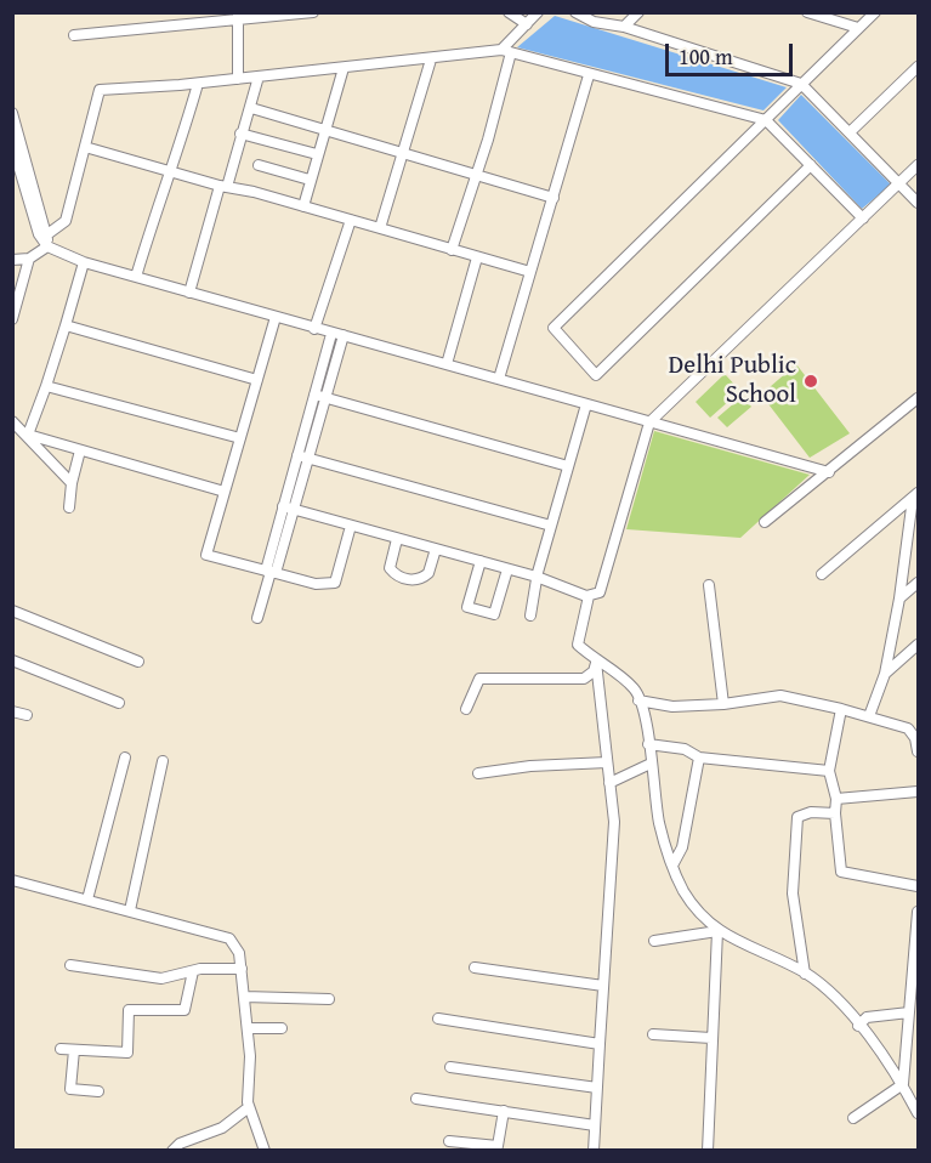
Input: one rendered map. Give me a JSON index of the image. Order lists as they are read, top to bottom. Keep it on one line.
{"places":["Delhi Public School"],"scale_bar":"100 m"}
